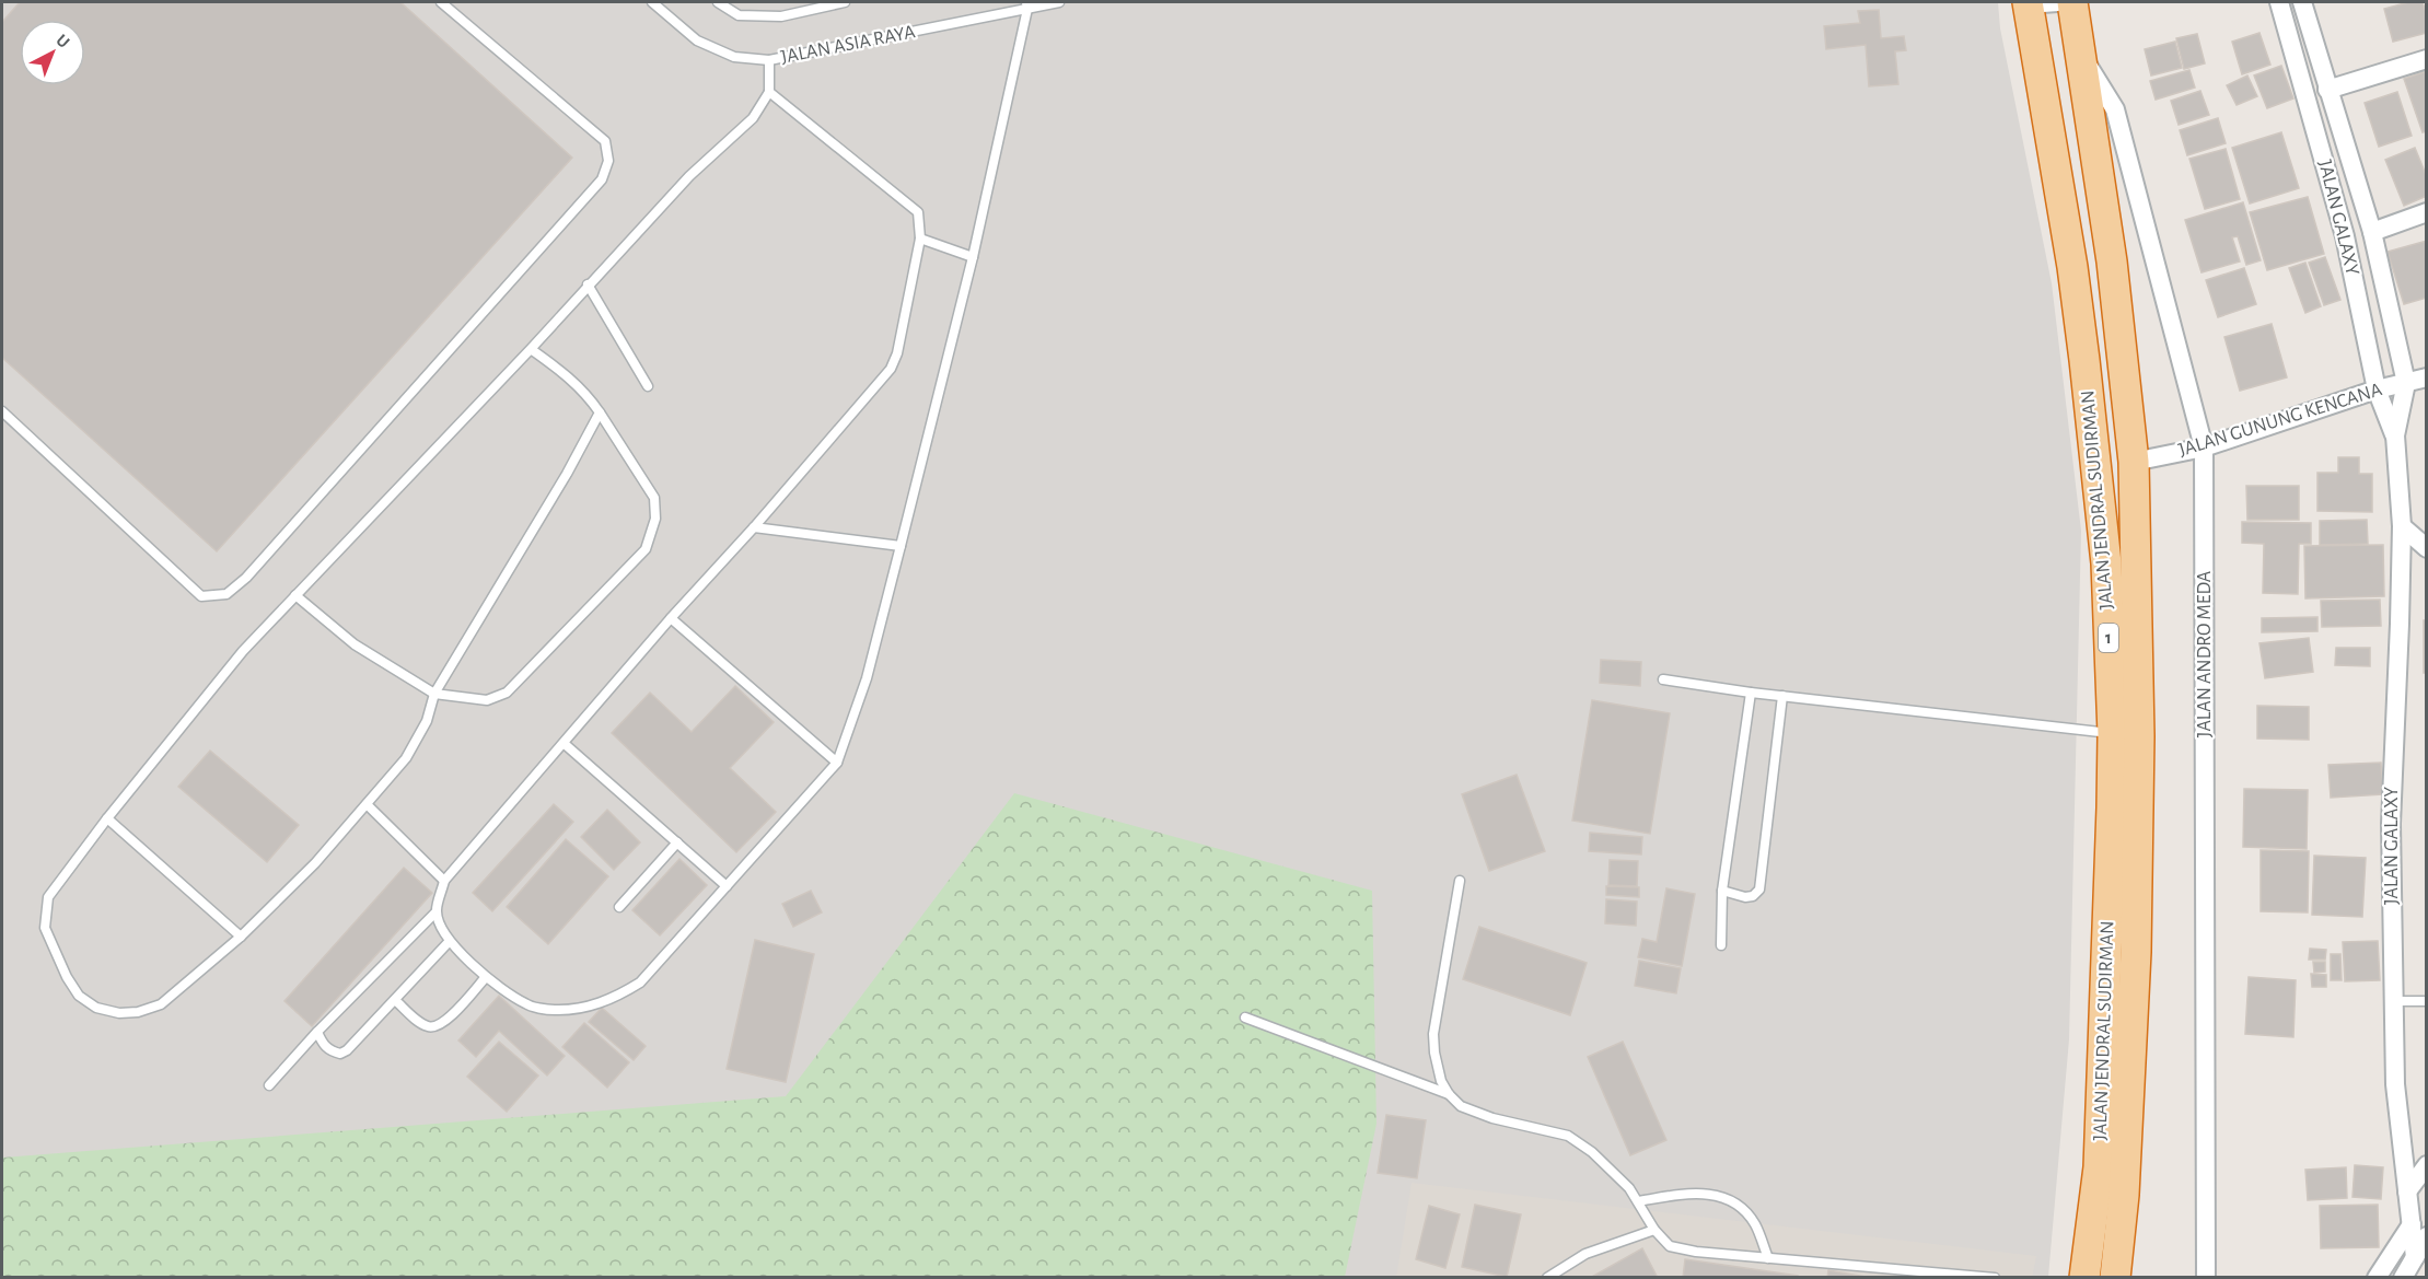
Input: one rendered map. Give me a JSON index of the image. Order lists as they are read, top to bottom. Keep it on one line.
{"streets":{"highway":["JALAN JENDRAL SUDIRMAN","1"],"street":["JALAN GALAXY","JALAN GUNUNG KENCANA","JALAN ANDRO MEDA"],"lane":["JALAN ASIA RAYA"]},"crossings":[["JALAN GALAXY","JALAN GUNUNG KENCANA"],["JALAN GUNUNG KENCANA","1"],["JALAN GUNUNG KENCANA","JALAN ANDRO MEDA"],["1","JALAN ANDRO MEDA"]],"north":"top right"}
